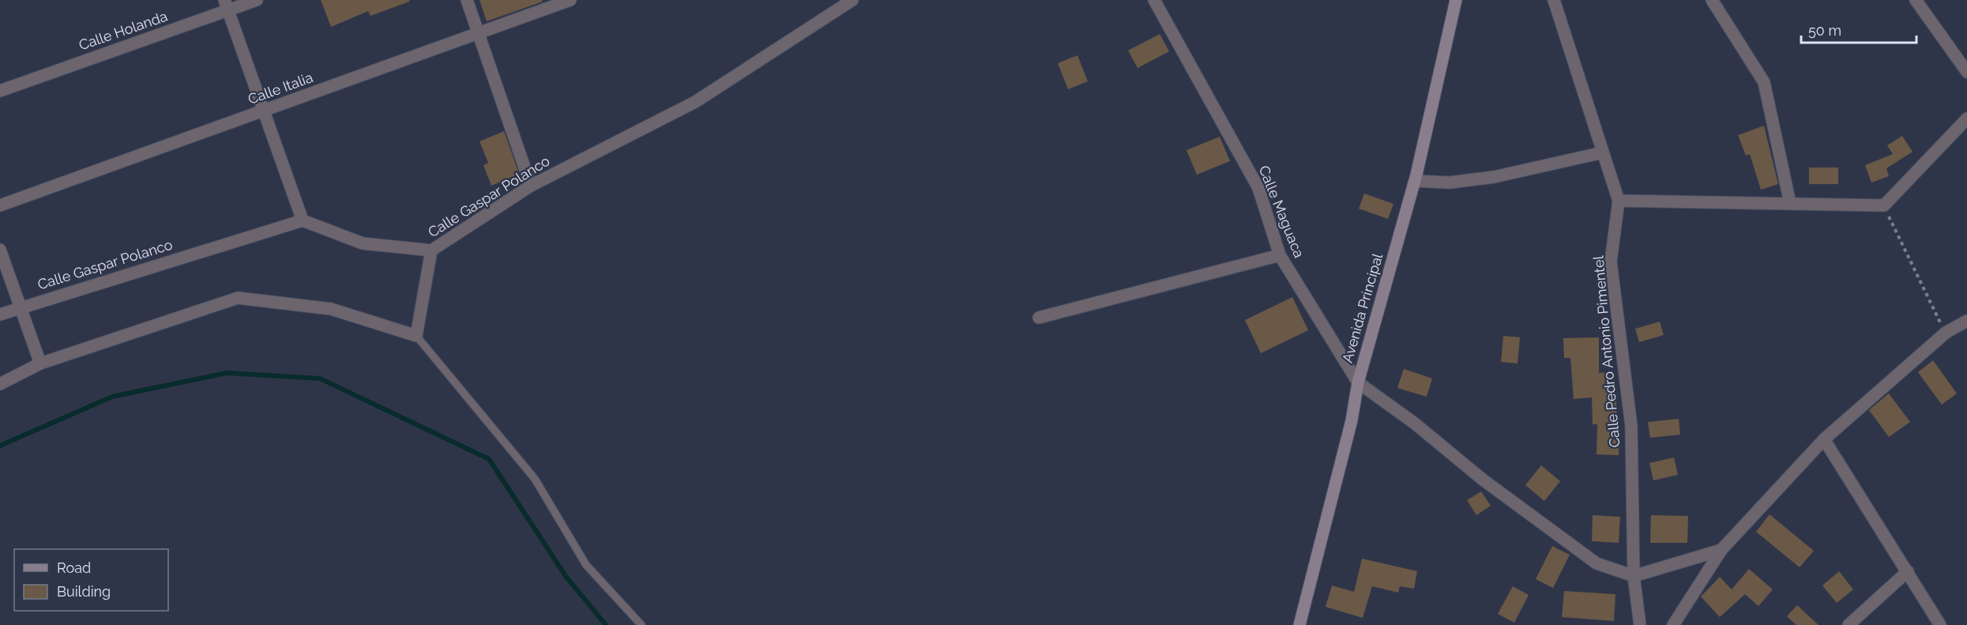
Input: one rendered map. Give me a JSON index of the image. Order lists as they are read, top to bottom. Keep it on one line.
{"streets":{"main road":["Avenida Principal"],"street":["Calle Holanda","Calle Italia","Calle Gaspar Polanco","Calle Maguaca","Calle Pedro Antonio Pimentel"]},"crossings":[["Calle Maguaca","Avenida Principal"]],"legend":["Road","Building"],"scale_bar":"50 m"}
